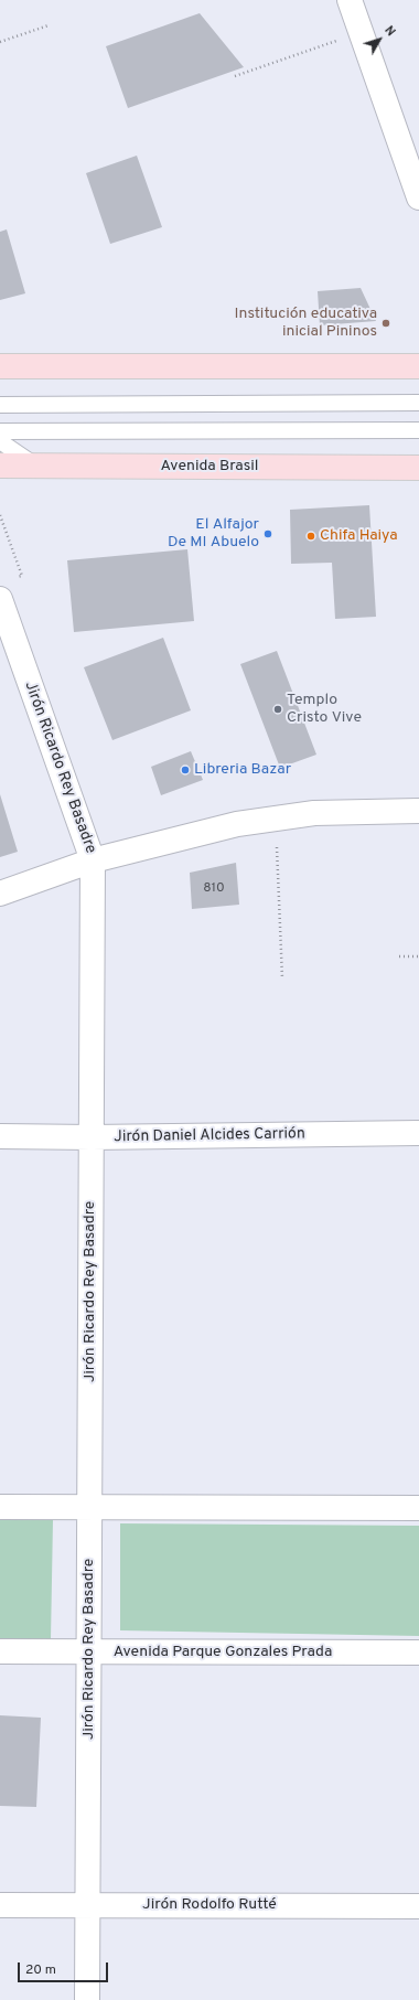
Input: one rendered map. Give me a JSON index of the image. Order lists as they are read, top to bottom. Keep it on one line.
{"streets":{"main road":["Avenida Brasil"],"street":["Jirón Ricardo Rey Basadre","Jirón Daniel Alcides Carrión","Avenida Parque Gonzales Prada","Jirón Rodolfo Rutté"]},"crossings":[["Jirón Ricardo Rey Basadre","Jirón Daniel Alcides Carrión"],["Jirón Ricardo Rey Basadre","Avenida Parque Gonzales Prada"],["Jirón Ricardo Rey Basadre","Jirón Rodolfo Rutté"]],"places":["Institución educativa inicial Pininos","El Alfajor De MI Abuelo","Chifa Haiya","Templo Cristo Vive","Libreria Bazar"],"house_numbers":["810"],"scale_bar":"20 m","north":"top right"}
